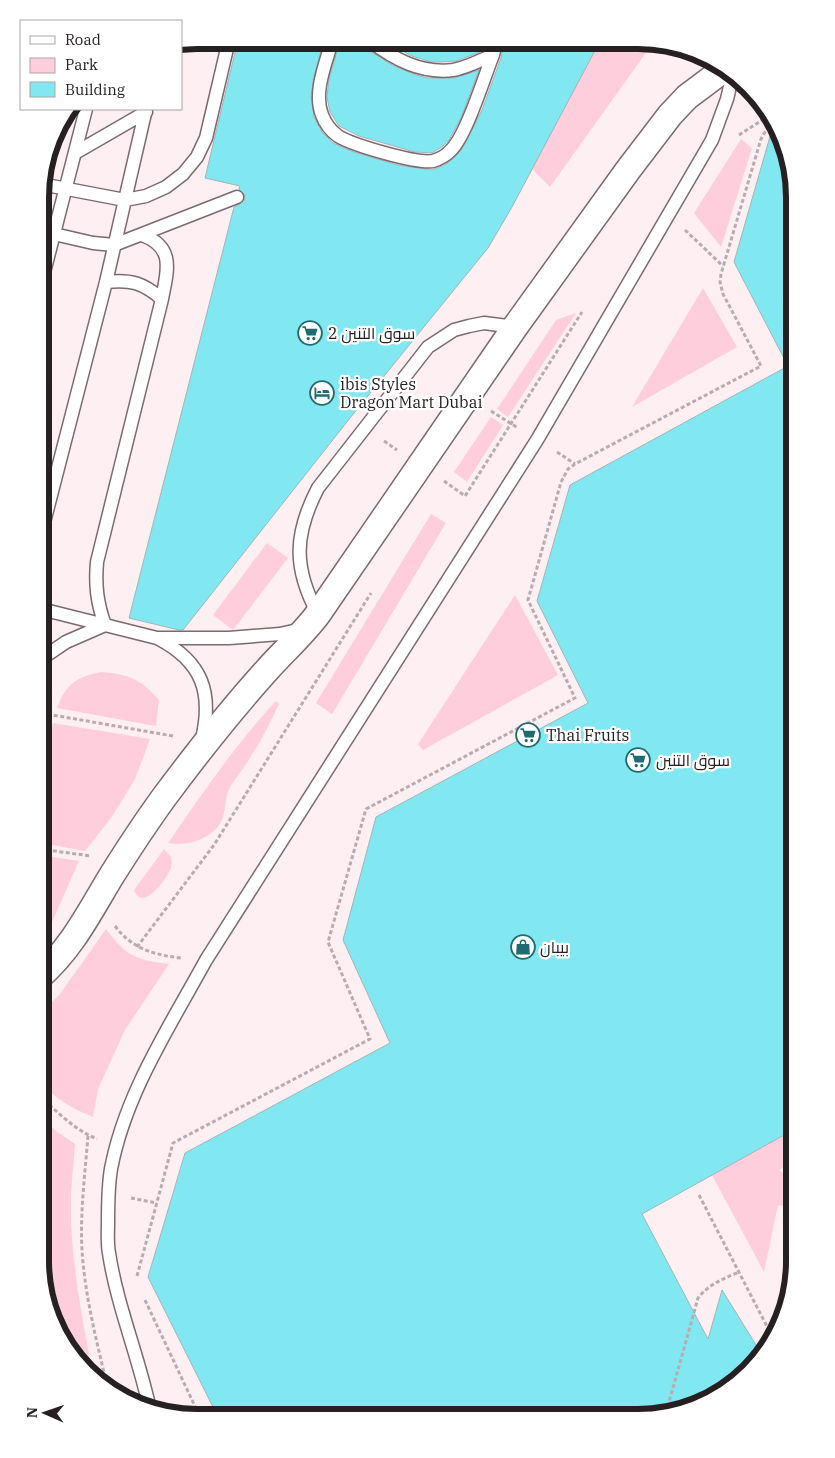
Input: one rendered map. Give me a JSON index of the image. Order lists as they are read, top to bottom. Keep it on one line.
{"places":{"supermarket":["سوق التنين 2","Thai Fruits","سوق التنين"],"hotel":["ibis Styles Dragon Mart Dubai"],"shop":["بيبان"]},"legend":["Road","Park","Building"],"north":"left"}
